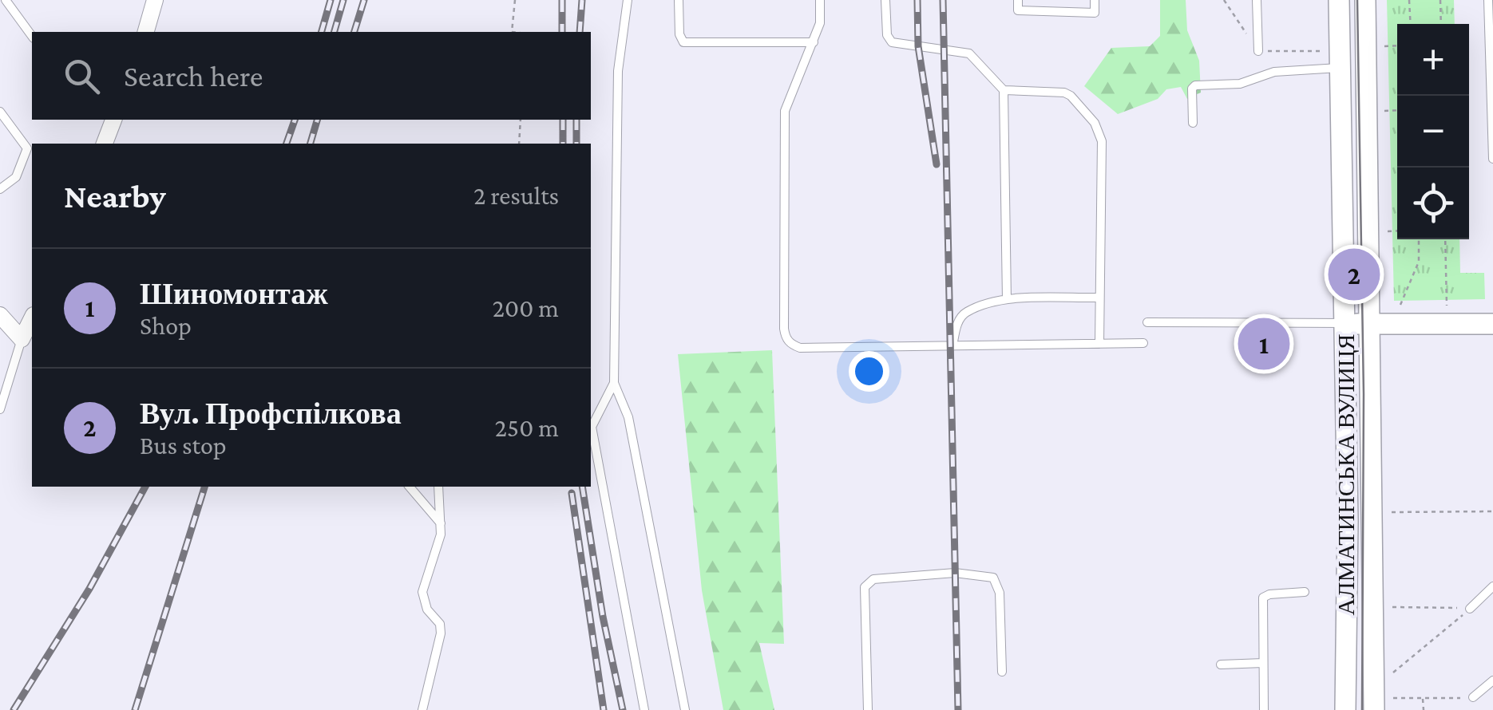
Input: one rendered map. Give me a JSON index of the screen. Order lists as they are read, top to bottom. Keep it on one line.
{"streets":{"street":["АЛМАТИНСЬКА ВУЛИЦЯ"]},"page":{"map_buttons":["+","−"],"search":"Search here","heading":["Nearby","2 results"],"pins":["2","1"],"list":[{"mark":"1","name":"Шиномонтаж","note":"Shop","value":"200 m"},{"mark":"2","name":"Вул. Профспілкова","note":"Bus stop","value":"250 m"}]}}
